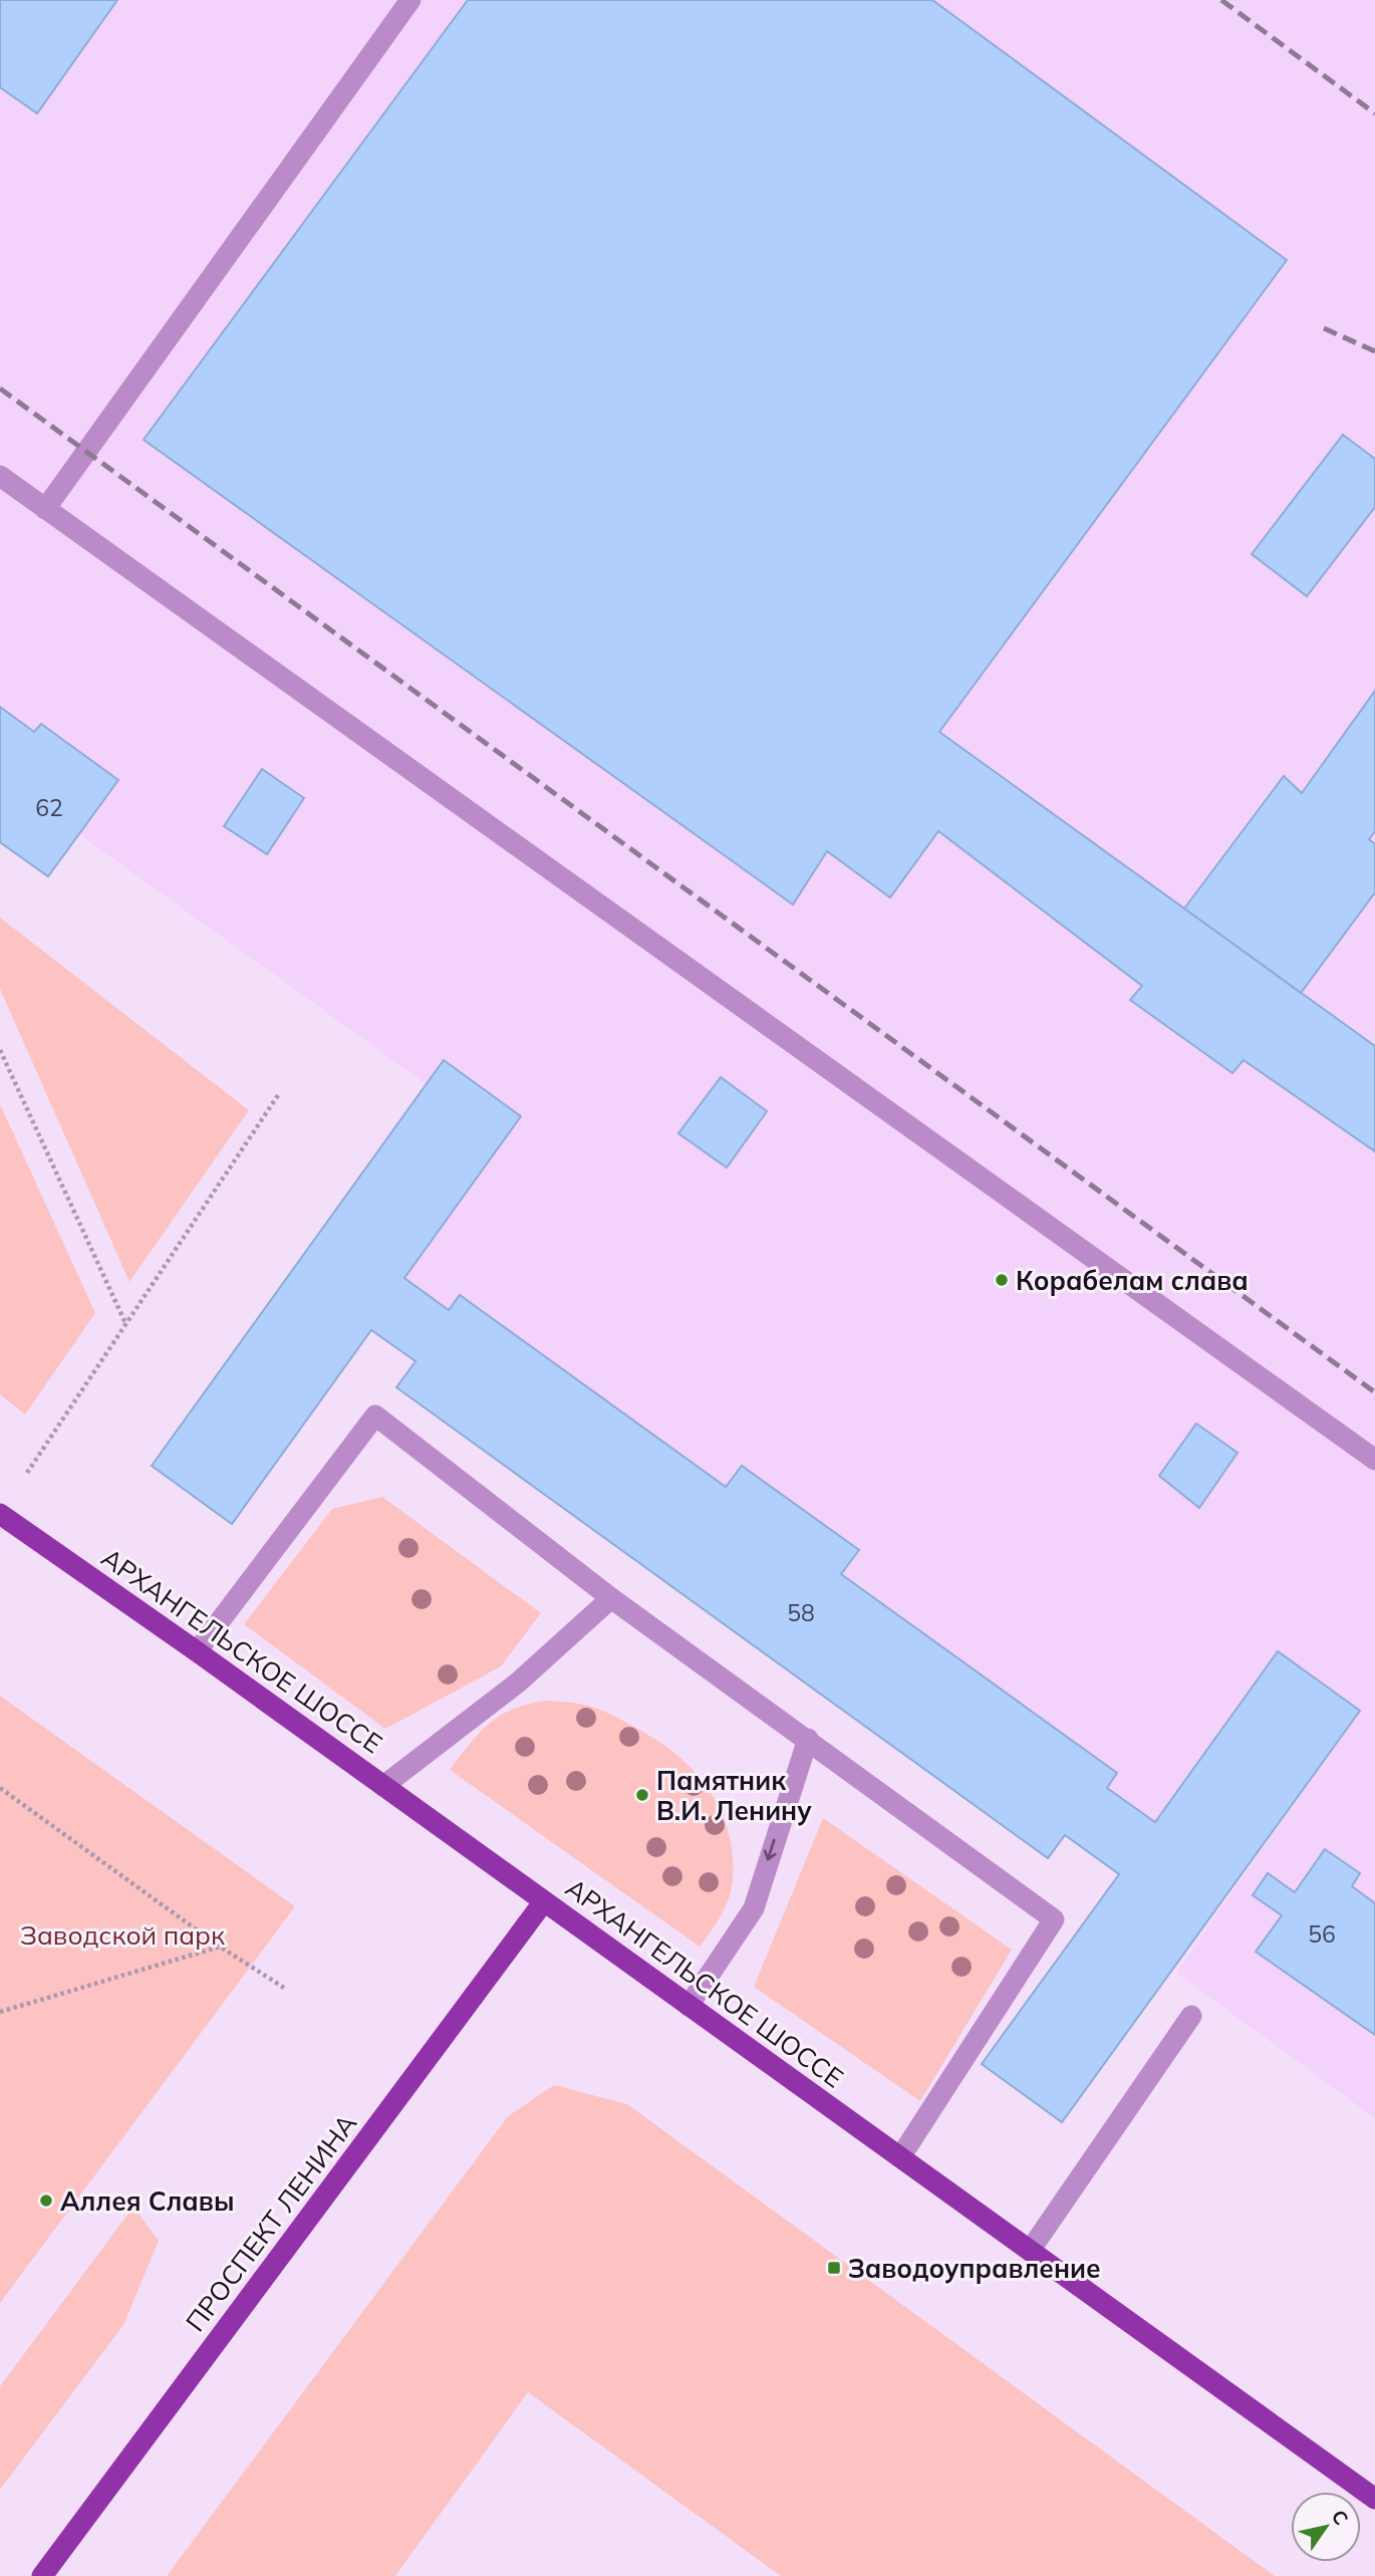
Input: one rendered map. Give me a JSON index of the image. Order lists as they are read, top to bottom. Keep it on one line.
{"streets":{"main road":["АРХАНГЕЛЬСКОЕ ШОССЕ","ПРОСПЕКТ ЛЕНИНА"]},"crossings":[["АРХАНГЕЛЬСКОЕ ШОССЕ","ПРОСПЕКТ ЛЕНИНА"]],"parks":["Заводской парк"],"places":{"other":["Корабелам слава","Памятник В.И. Ленину","Аллея Славы"],"transit":["Заводоуправление"]},"house_numbers":["62","58","56"],"north":"top right"}
